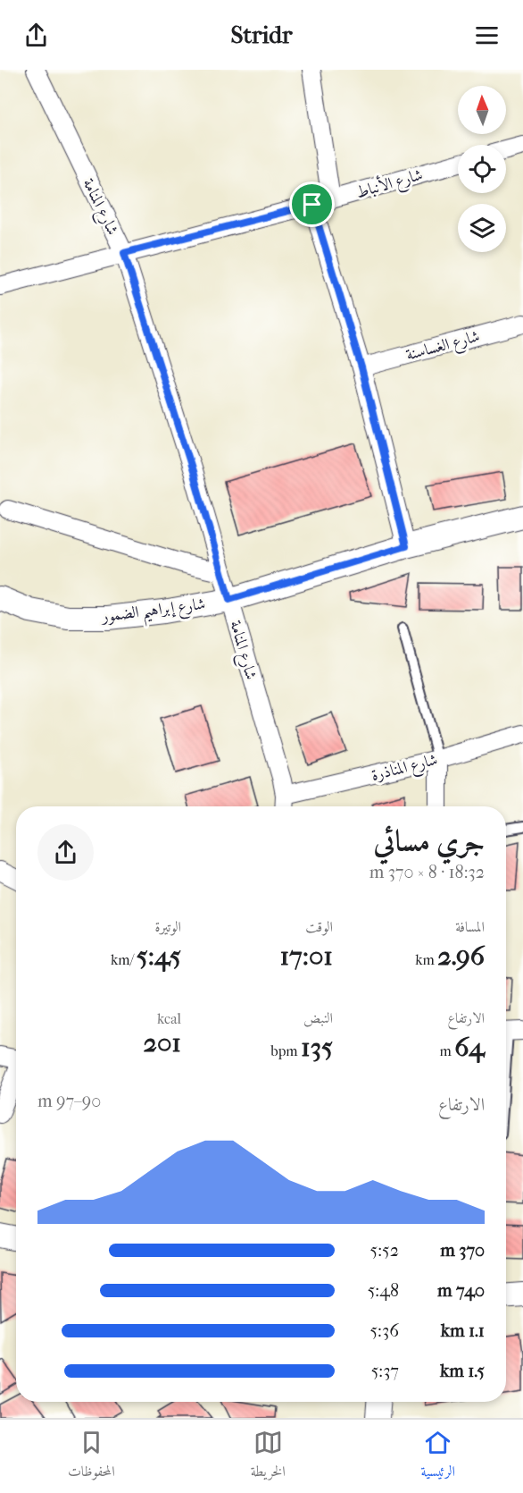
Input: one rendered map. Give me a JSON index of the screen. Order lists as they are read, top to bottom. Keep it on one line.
{"streets":{"street":["شارع الأنباط","شارع المنامة","شارع الغساسنة","شارع إبراهيم الضمور","شارع المناذرة"]},"crossings":[["شارع الأنباط","شارع المنامة"],["شارع المنامة","شارع إبراهيم الضمور"],["شارع المنامة","شارع المناذرة"]],"north":"top","page":{"header":"Stridr","heading":["جري مسائي","18:32 · 8 × 370 m"],"stats":[["المسافة","2.96 km"],["الوقت","17:01"],["الوتيرة","5:45 /km"],["الارتفاع","64 m"],["النبض","135 bpm"],["kcal","201"]],"chart":["الارتفاع","90–97 m"],"list":[{"name":"370 m","note":"5:52"},{"name":"740 m","note":"5:48"},{"name":"1.1 km","note":"5:36"},{"name":"1.5 km","note":"5:37"}],"tabs":["الرئيسية","الخريطة","المحفوظات"]}}
